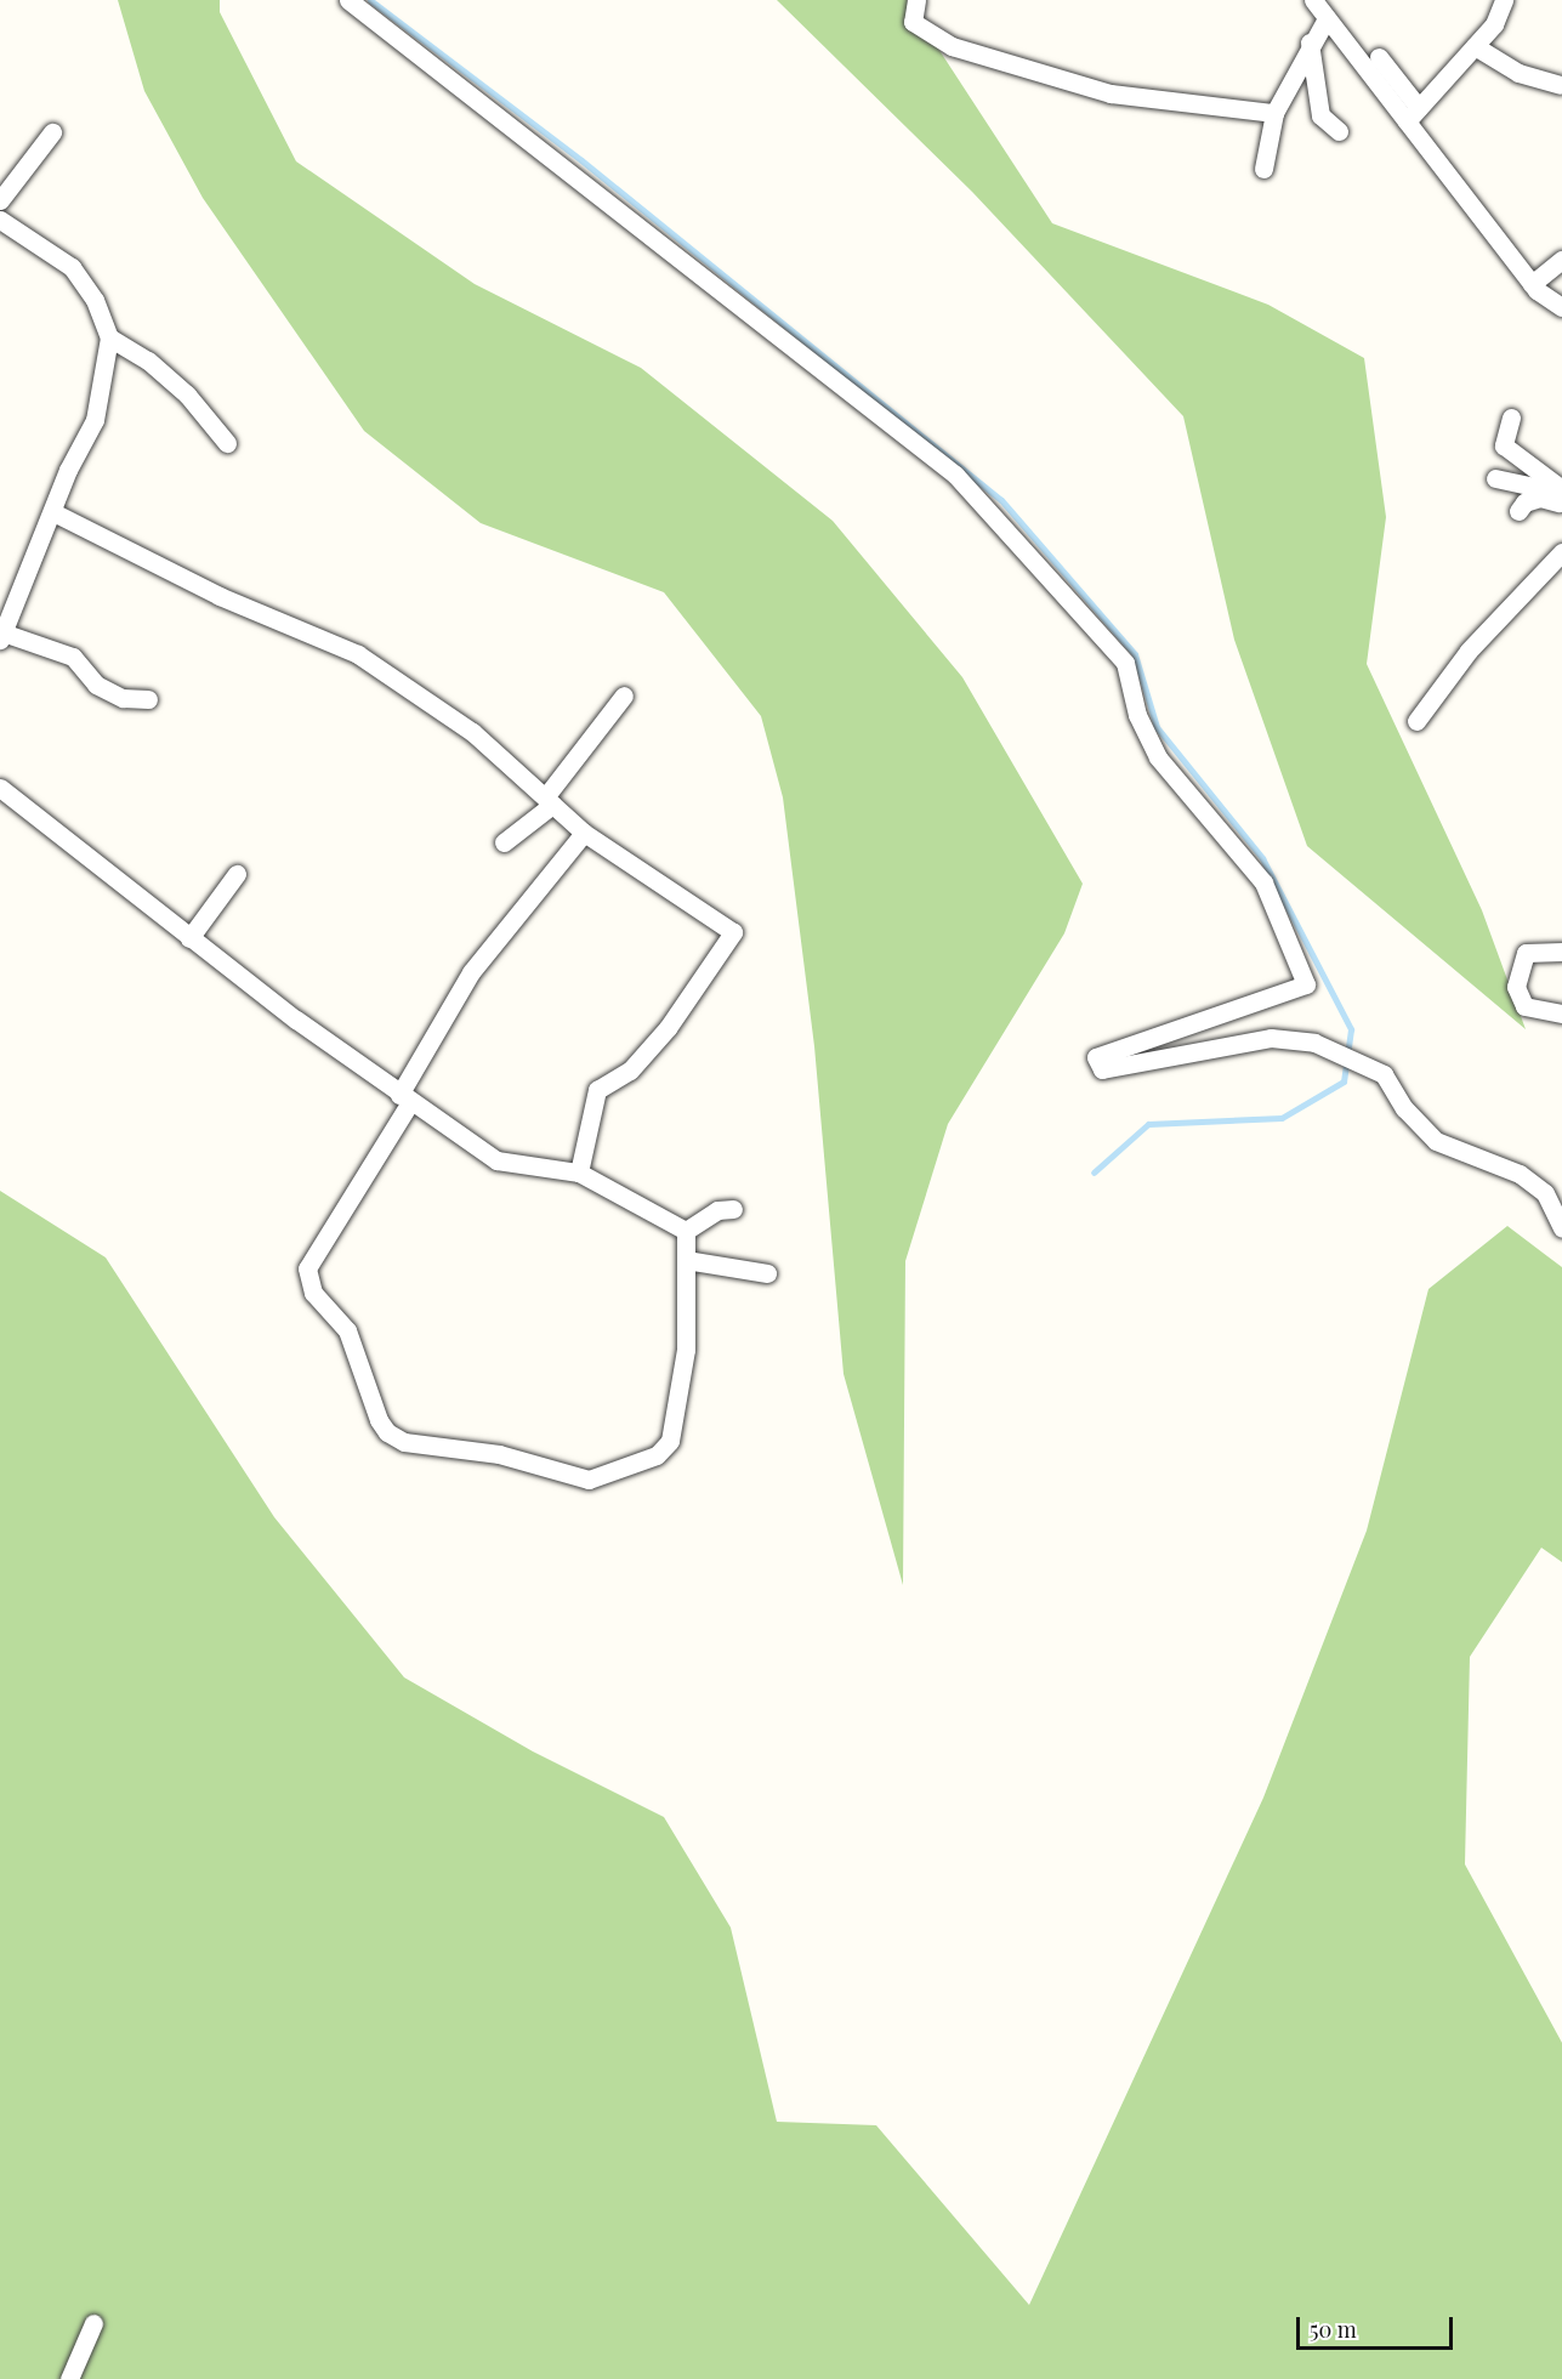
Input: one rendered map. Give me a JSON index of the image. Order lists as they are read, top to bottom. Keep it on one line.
{"scale_bar":"50 m"}
